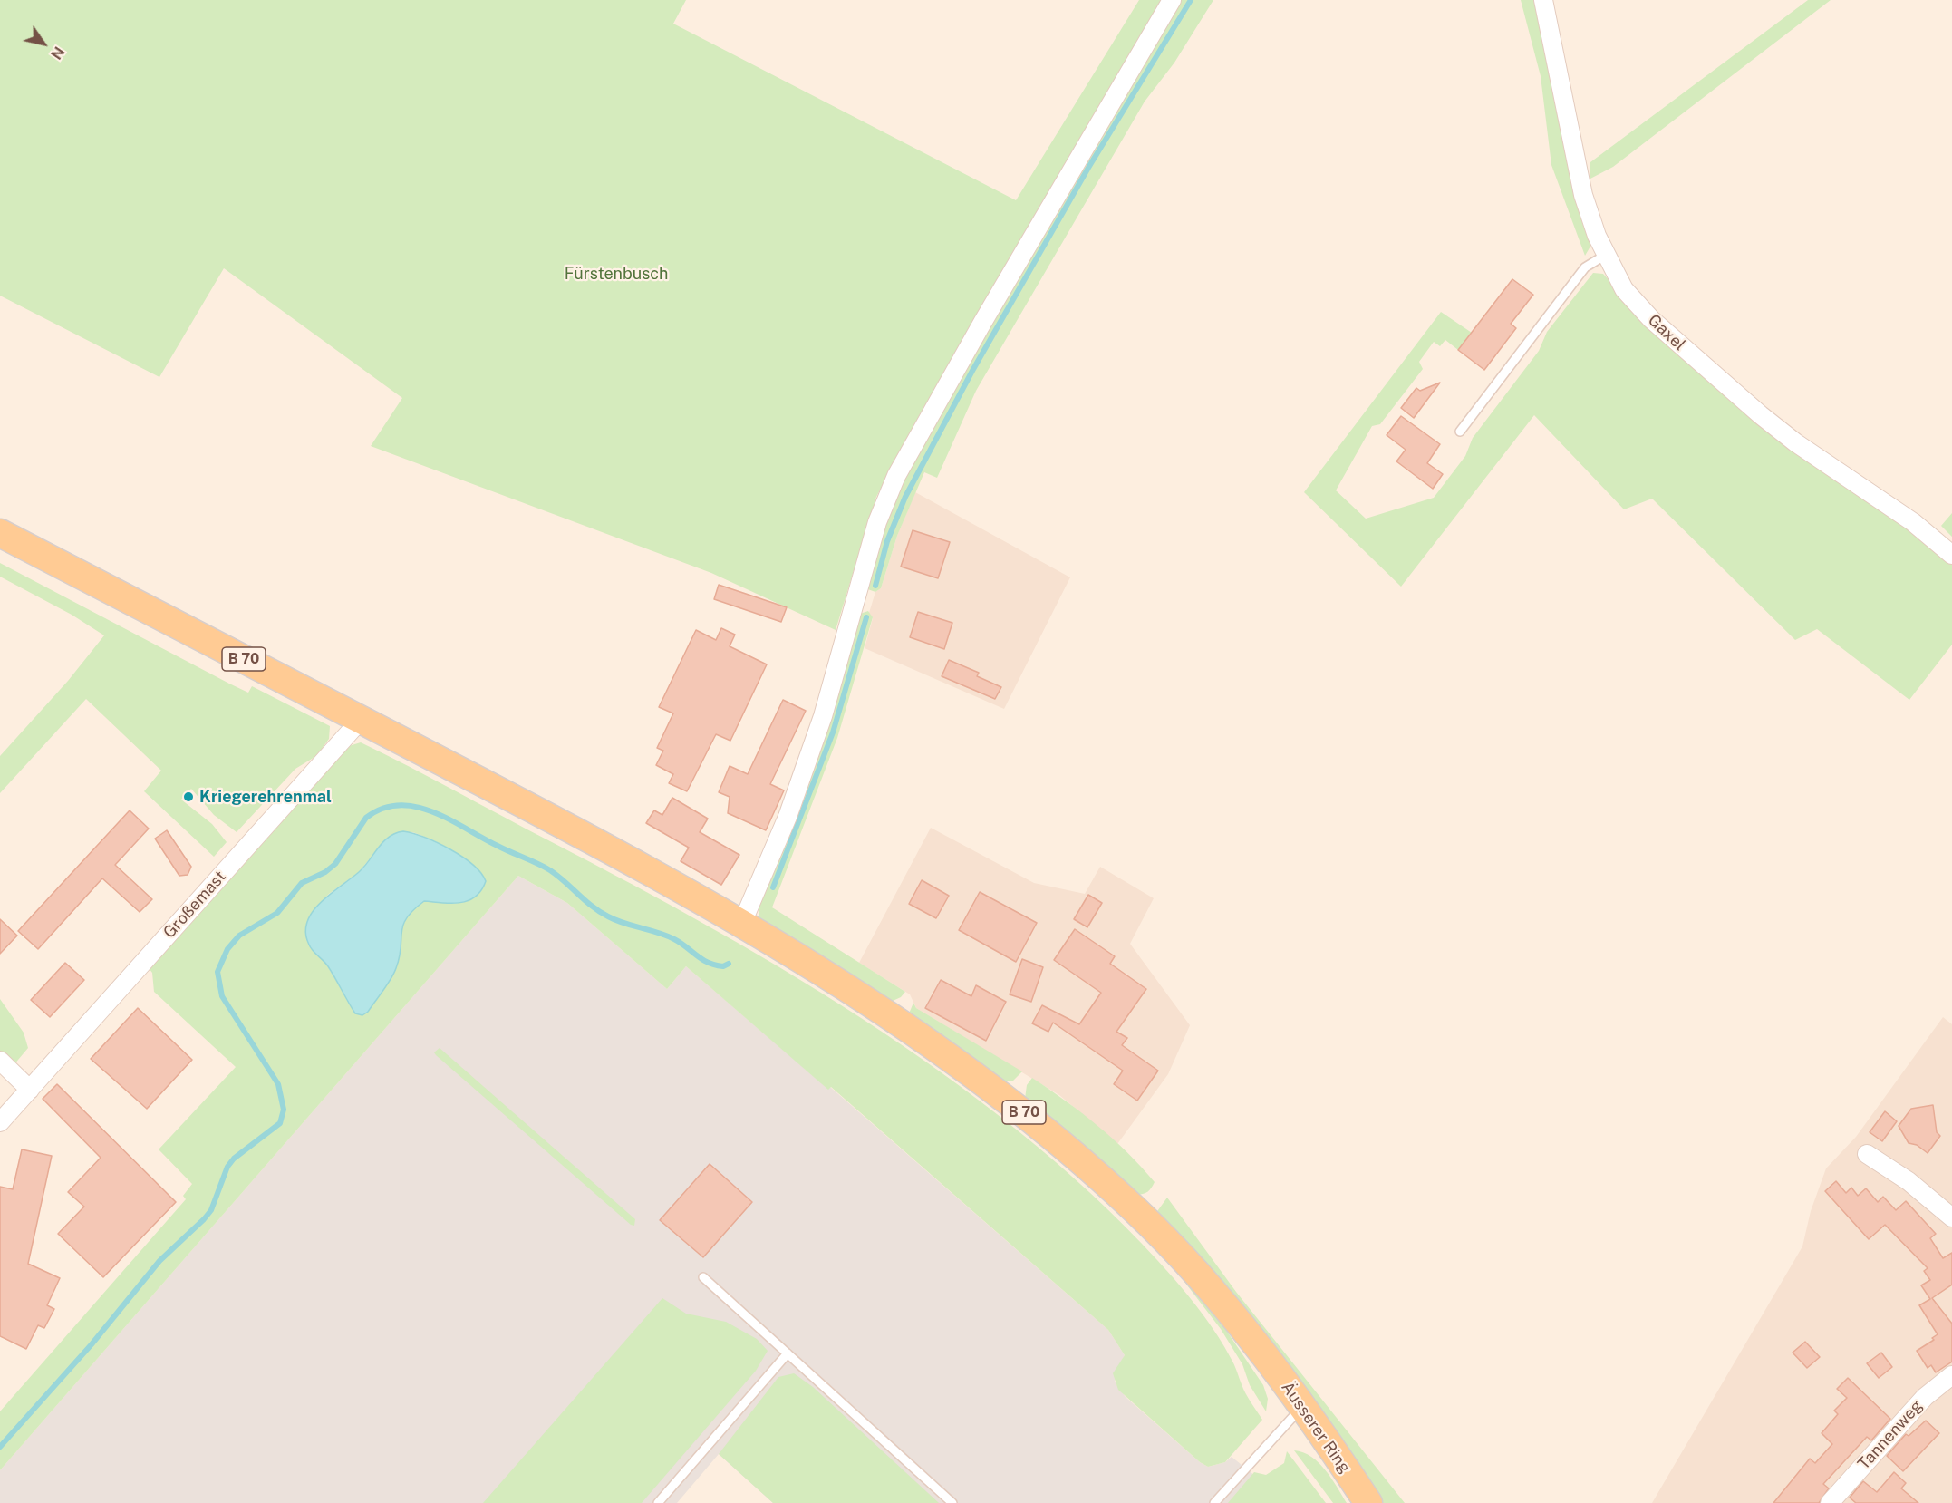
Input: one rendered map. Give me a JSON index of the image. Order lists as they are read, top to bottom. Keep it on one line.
{"streets":{"main road":["B 70","Äusserer Ring"],"street":["Gaxel","Großemast","Tannenweg"]},"crossings":[["B 70","Großemast"],["B 70","Äusserer Ring"]],"parks":["Fürstenbusch"],"places":["Kriegerehrenmal"],"north":"bottom right"}
